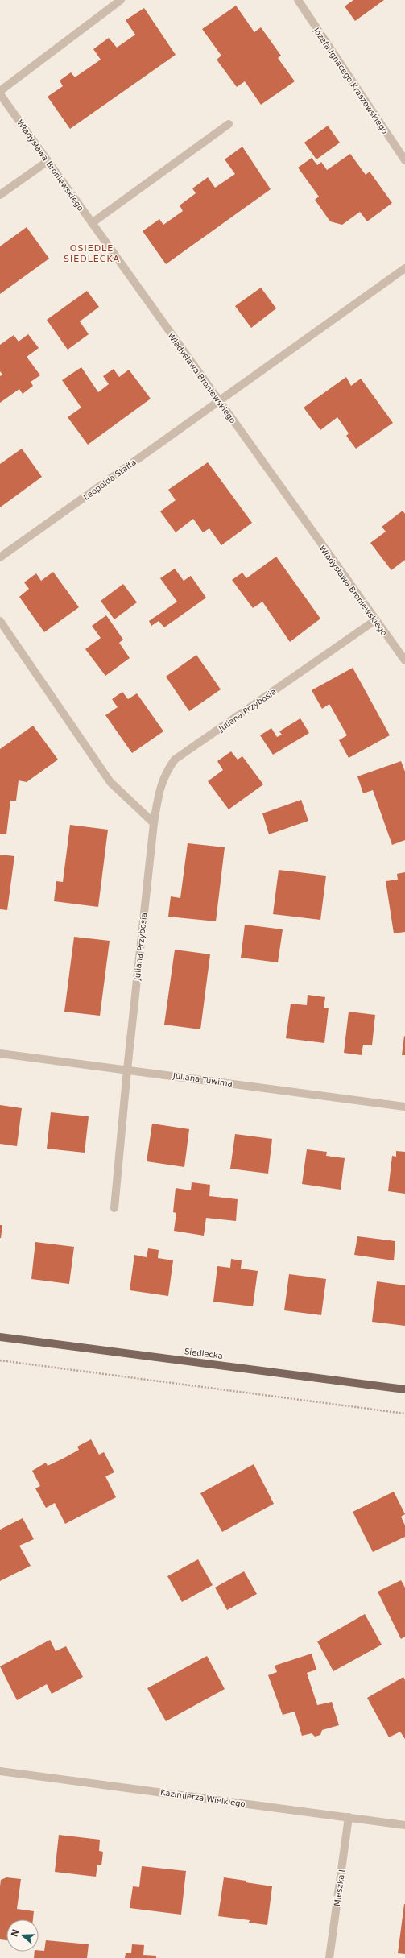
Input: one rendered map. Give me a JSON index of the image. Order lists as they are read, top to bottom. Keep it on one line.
{"streets":{"main road":["Siedlecka"],"street":["Józefa Ignacego Kraszewskiego","Władysława Broniewskiego","Leopolda Staffa","Juliana Przybosia","Juliana Tuwima","Kazimierza Wielkiego","Mieszka I"]},"crossings":[["Władysława Broniewskiego","Leopolda Staffa"],["Władysława Broniewskiego","Juliana Przybosia"],["Juliana Przybosia","Juliana Tuwima"],["Kazimierza Wielkiego","Mieszka I"]],"districts":["OSIEDLE SIEDLECKA"],"north":"left"}
